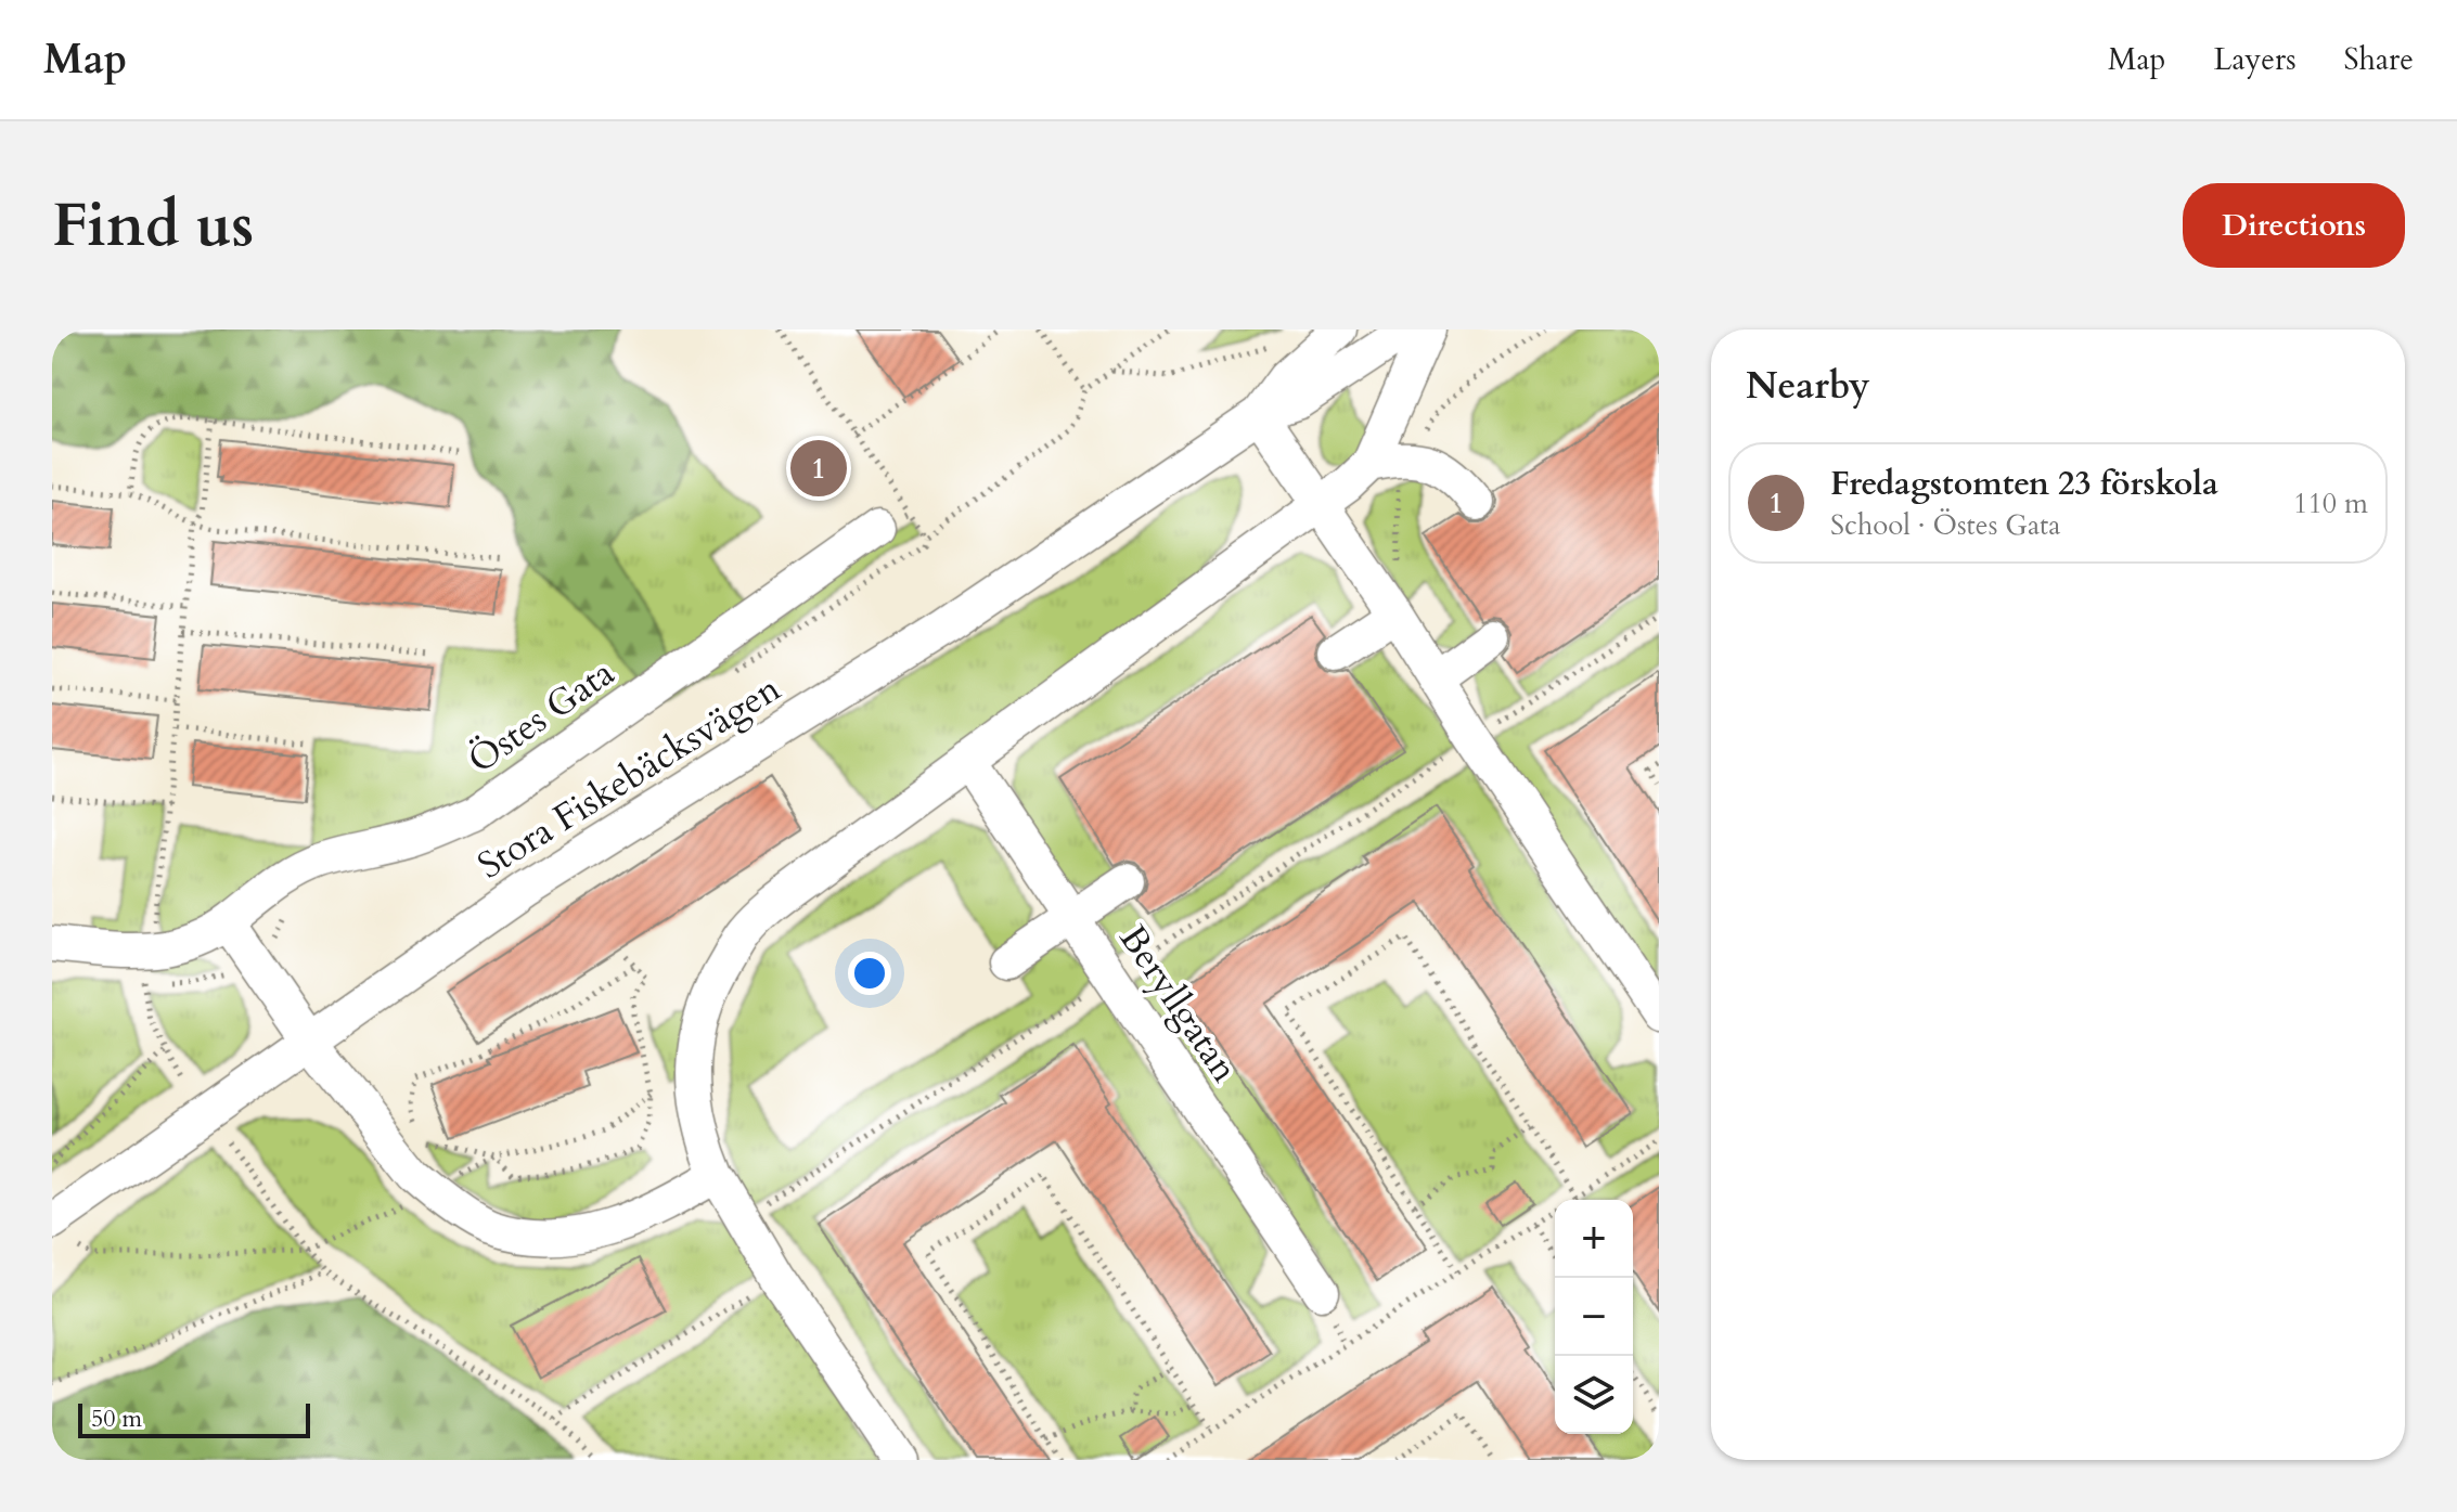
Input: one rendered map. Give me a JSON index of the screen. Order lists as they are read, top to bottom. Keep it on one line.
{"streets":{"street":["Östes Gata","Stora Fiskebäcksvägen","Beryllgatan"]},"scale_bar":"50 m","page":{"header":"Map","nav":["Map","Layers","Share"],"buttons":"Directions","title":"Find us","heading":"Nearby","pins":"1","list":[{"mark":"1","name":"Fredagstomten 23 förskola","note":"School · Östes Gata","value":"110 m"}],"map_buttons":["+","−"],"scale":"50 m"}}
